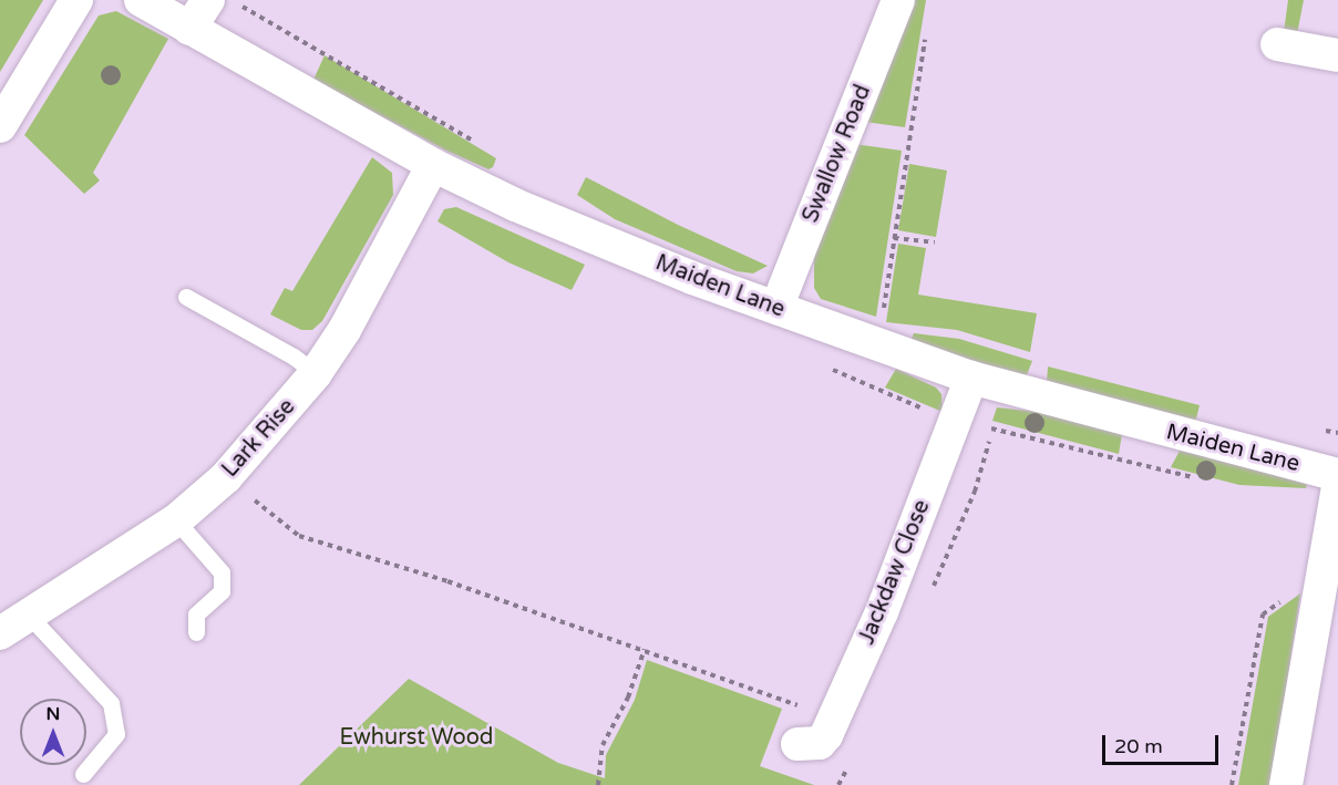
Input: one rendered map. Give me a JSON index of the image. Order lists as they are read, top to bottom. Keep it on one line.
{"streets":{"street":["Swallow Road","Maiden Lane","Lark Rise","Jackdaw Close"]},"crossings":[["Swallow Road","Maiden Lane"],["Maiden Lane","Lark Rise"],["Maiden Lane","Jackdaw Close"]],"parks":["Ewhurst Wood"],"scale_bar":"20 m","north":"top"}
